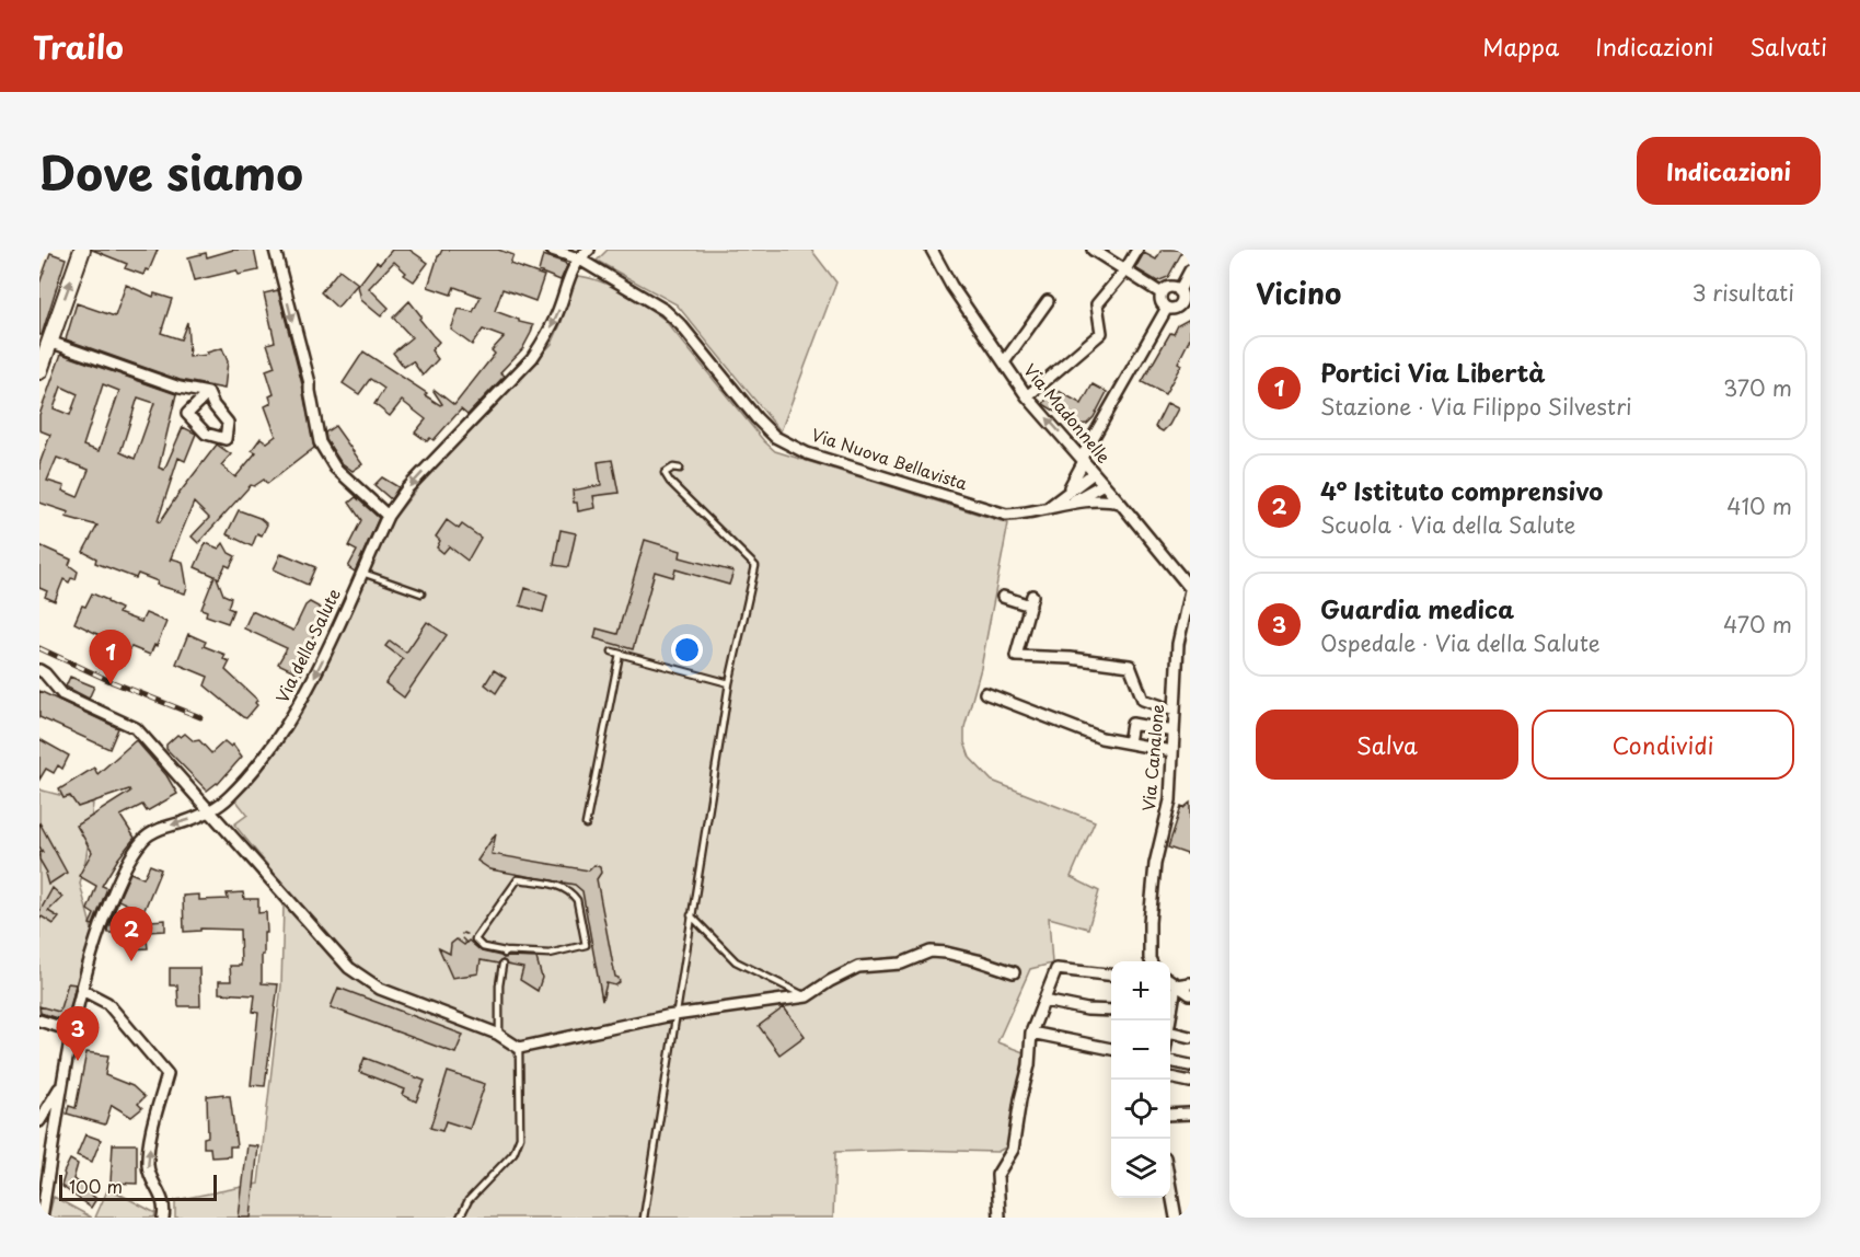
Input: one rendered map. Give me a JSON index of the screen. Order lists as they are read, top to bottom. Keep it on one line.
{"streets":{"street":["Via Madonnelle","Via Nuova Bellavista","Via della Salute","Via Canalone"]},"crossings":[["Via Madonnelle","Via Canalone"],["Via Nuova Bellavista","Via della Salute"]],"one_way":["Via della Salute"],"scale_bar":"100 m","page":{"header":"Trailo","nav":["Mappa","Indicazioni","Salvati"],"title":"Dove siamo","buttons":["Indicazioni",["Salva","Condividi"]],"heading":["Vicino","3 risultati"],"list":[{"mark":"1","name":"Portici Via Libertà","note":"Stazione · Via Filippo Silvestri","value":"370 m"},{"mark":"2","name":"4° Istituto comprensivo","note":"Scuola · Via della Salute","value":"410 m"},{"mark":"3","name":"Guardia medica","note":"Ospedale · Via della Salute","value":"470 m"}],"pins":["1","2","3"],"map_buttons":["+","−"],"scale":"100 m"}}
